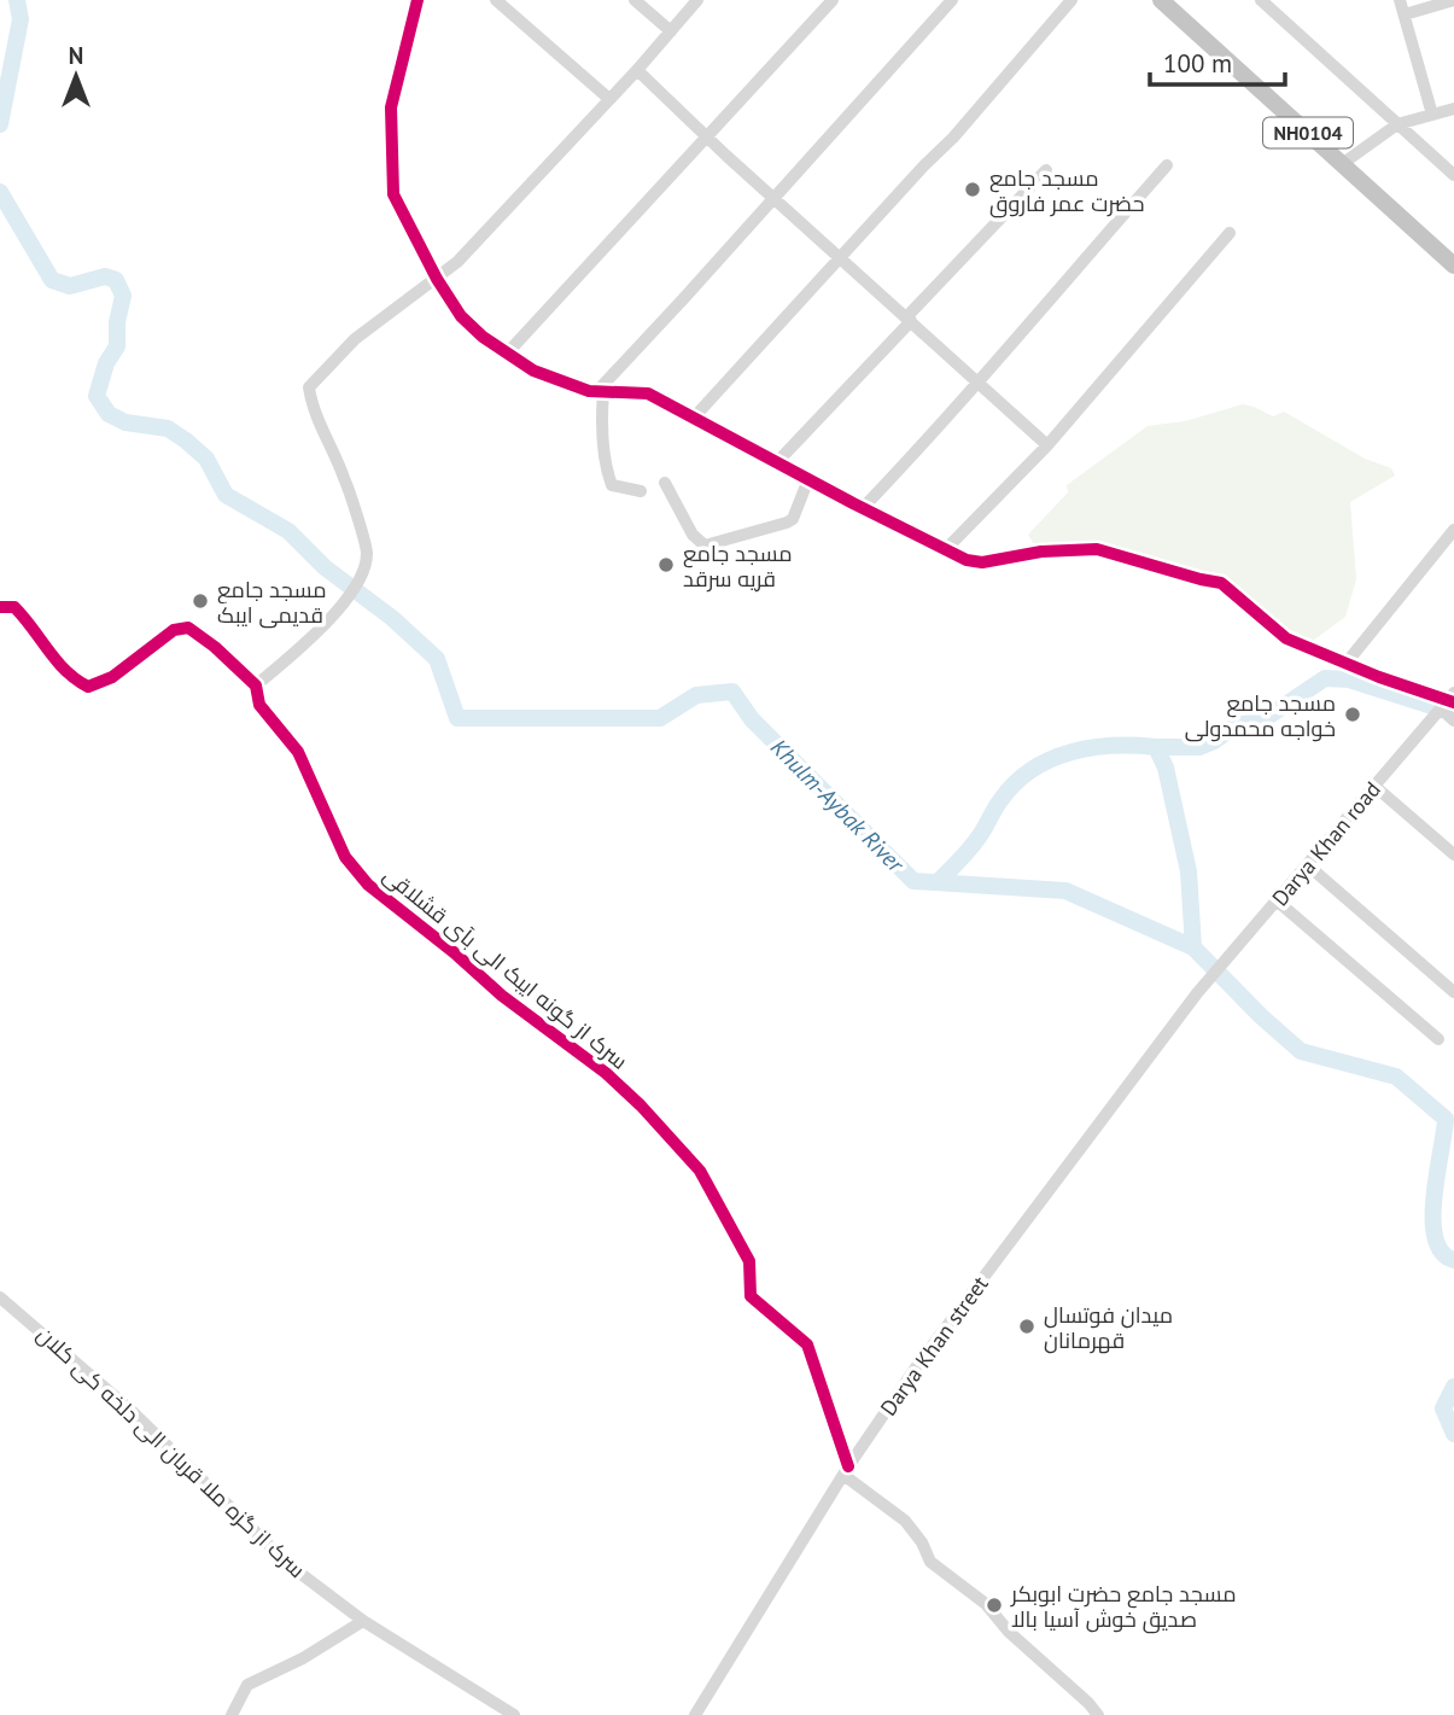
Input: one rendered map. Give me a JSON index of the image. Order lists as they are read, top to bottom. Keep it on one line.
{"streets":{"highway":["NH0104"],"street":["Darya Khan road","سرک از گونه ایبک الی بآی قشلاقی","Darya Khan street","سرک از گزه ملا قربان الی دلخه کی کلان"]},"crossings":[["Darya Khan road","Darya Khan street"],["سرک از گونه ایبک الی بآی قشلاقی","Darya Khan street"]],"water":["Khulm-Aybak River"],"places":["مسجد جامع حضرت عمر فاروق","مسجد جامع قریه سرقد","مسجد جامع قدیمی ایبک","مسجد جامع خواجه محمدولی","میدان فوتسال قهرمانان","مسجد جامع حضرت ابوبکر صدیق خوش آسیا بالا"],"scale_bar":"100 m","north":"top"}
